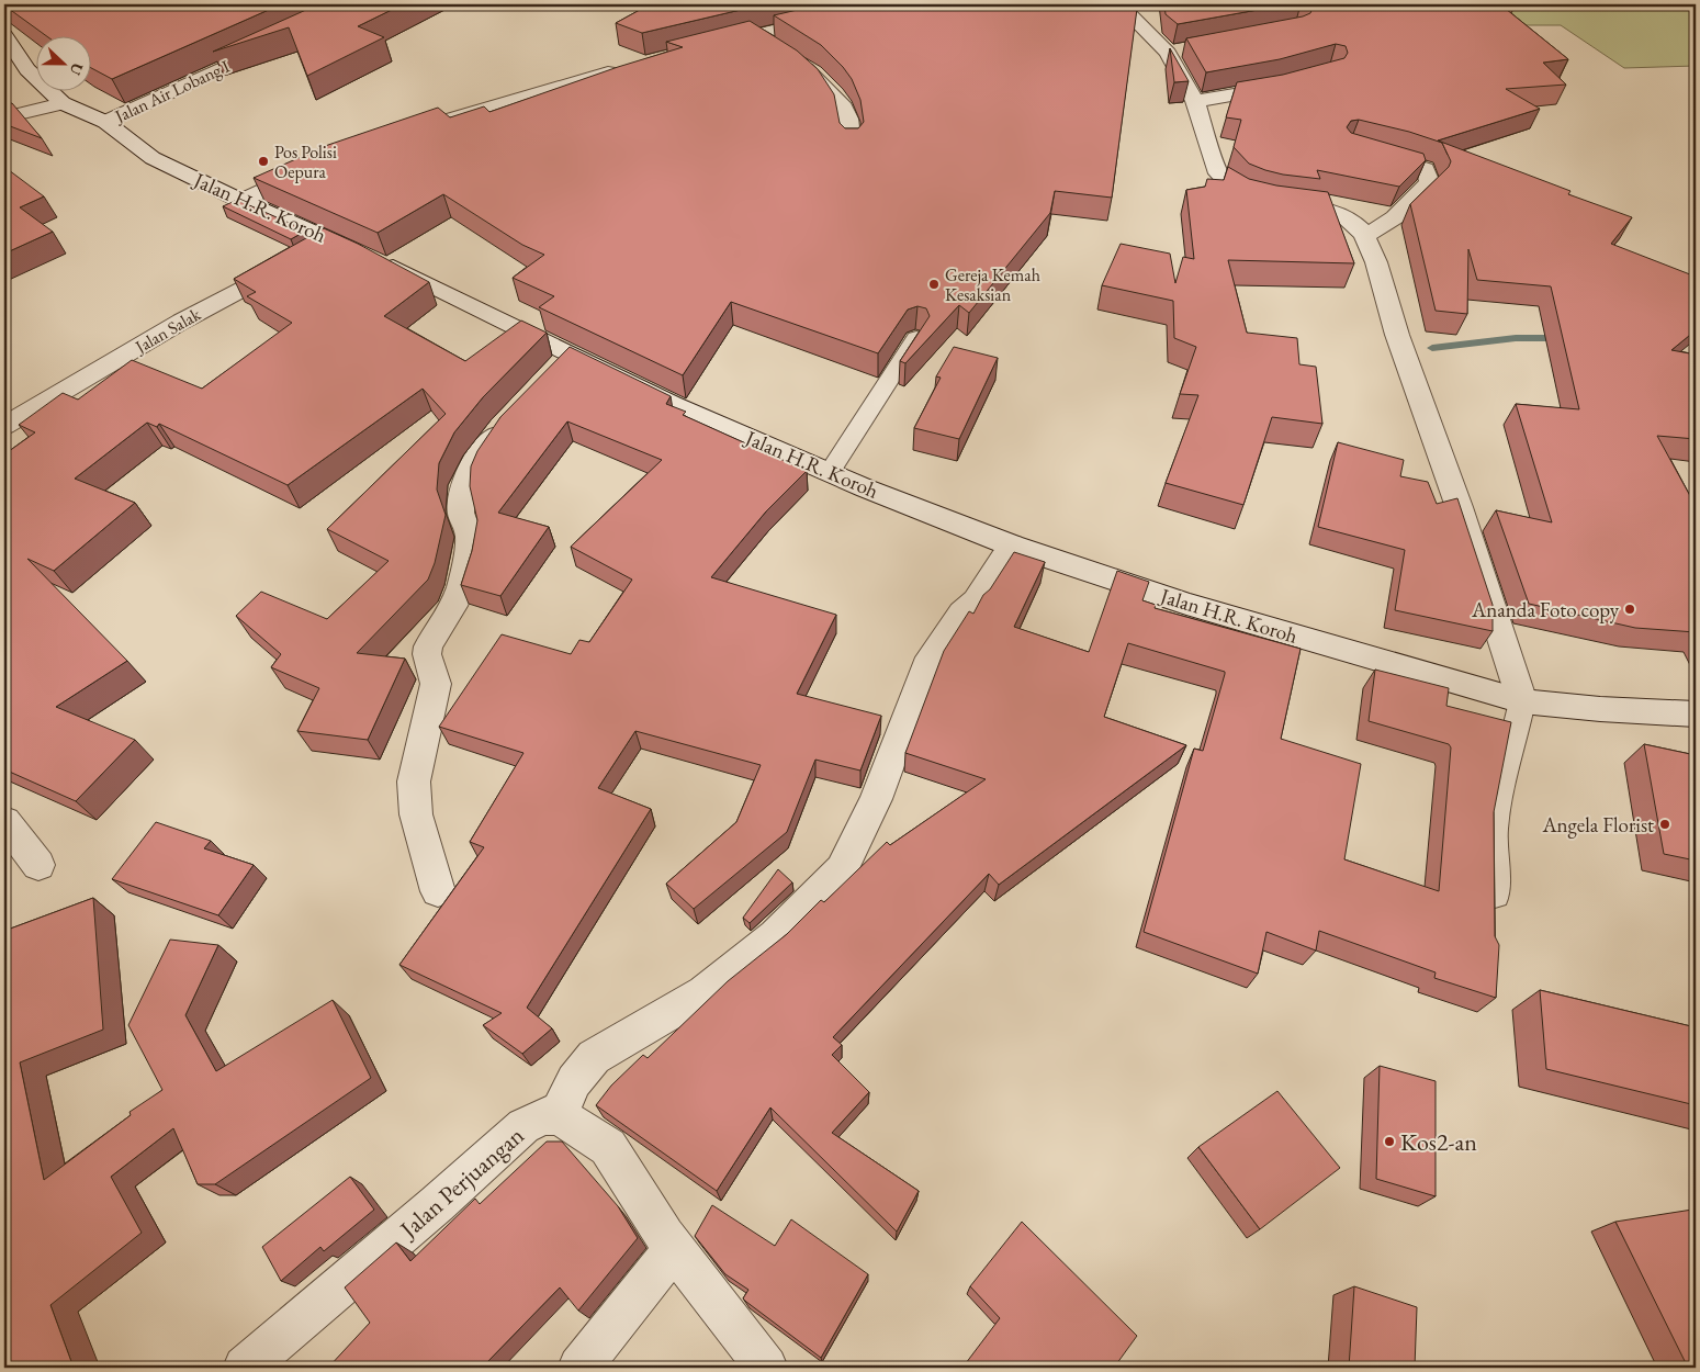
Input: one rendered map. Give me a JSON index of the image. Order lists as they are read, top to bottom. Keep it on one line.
{"streets":{"street":["Jalan Air Lobang I","Jalan H.R. Koroh","Jalan Salak","Jalan Perjuangan"]},"crossings":[["Jalan Air Lobang I","Jalan H.R. Koroh"],["Jalan H.R. Koroh","Jalan Salak"]],"places":["Pos Polisi Oepura","Gereja Kemah Kesaksian","Ananda Foto copy","Angela Florist","Kos2-an"],"north":"right"}
